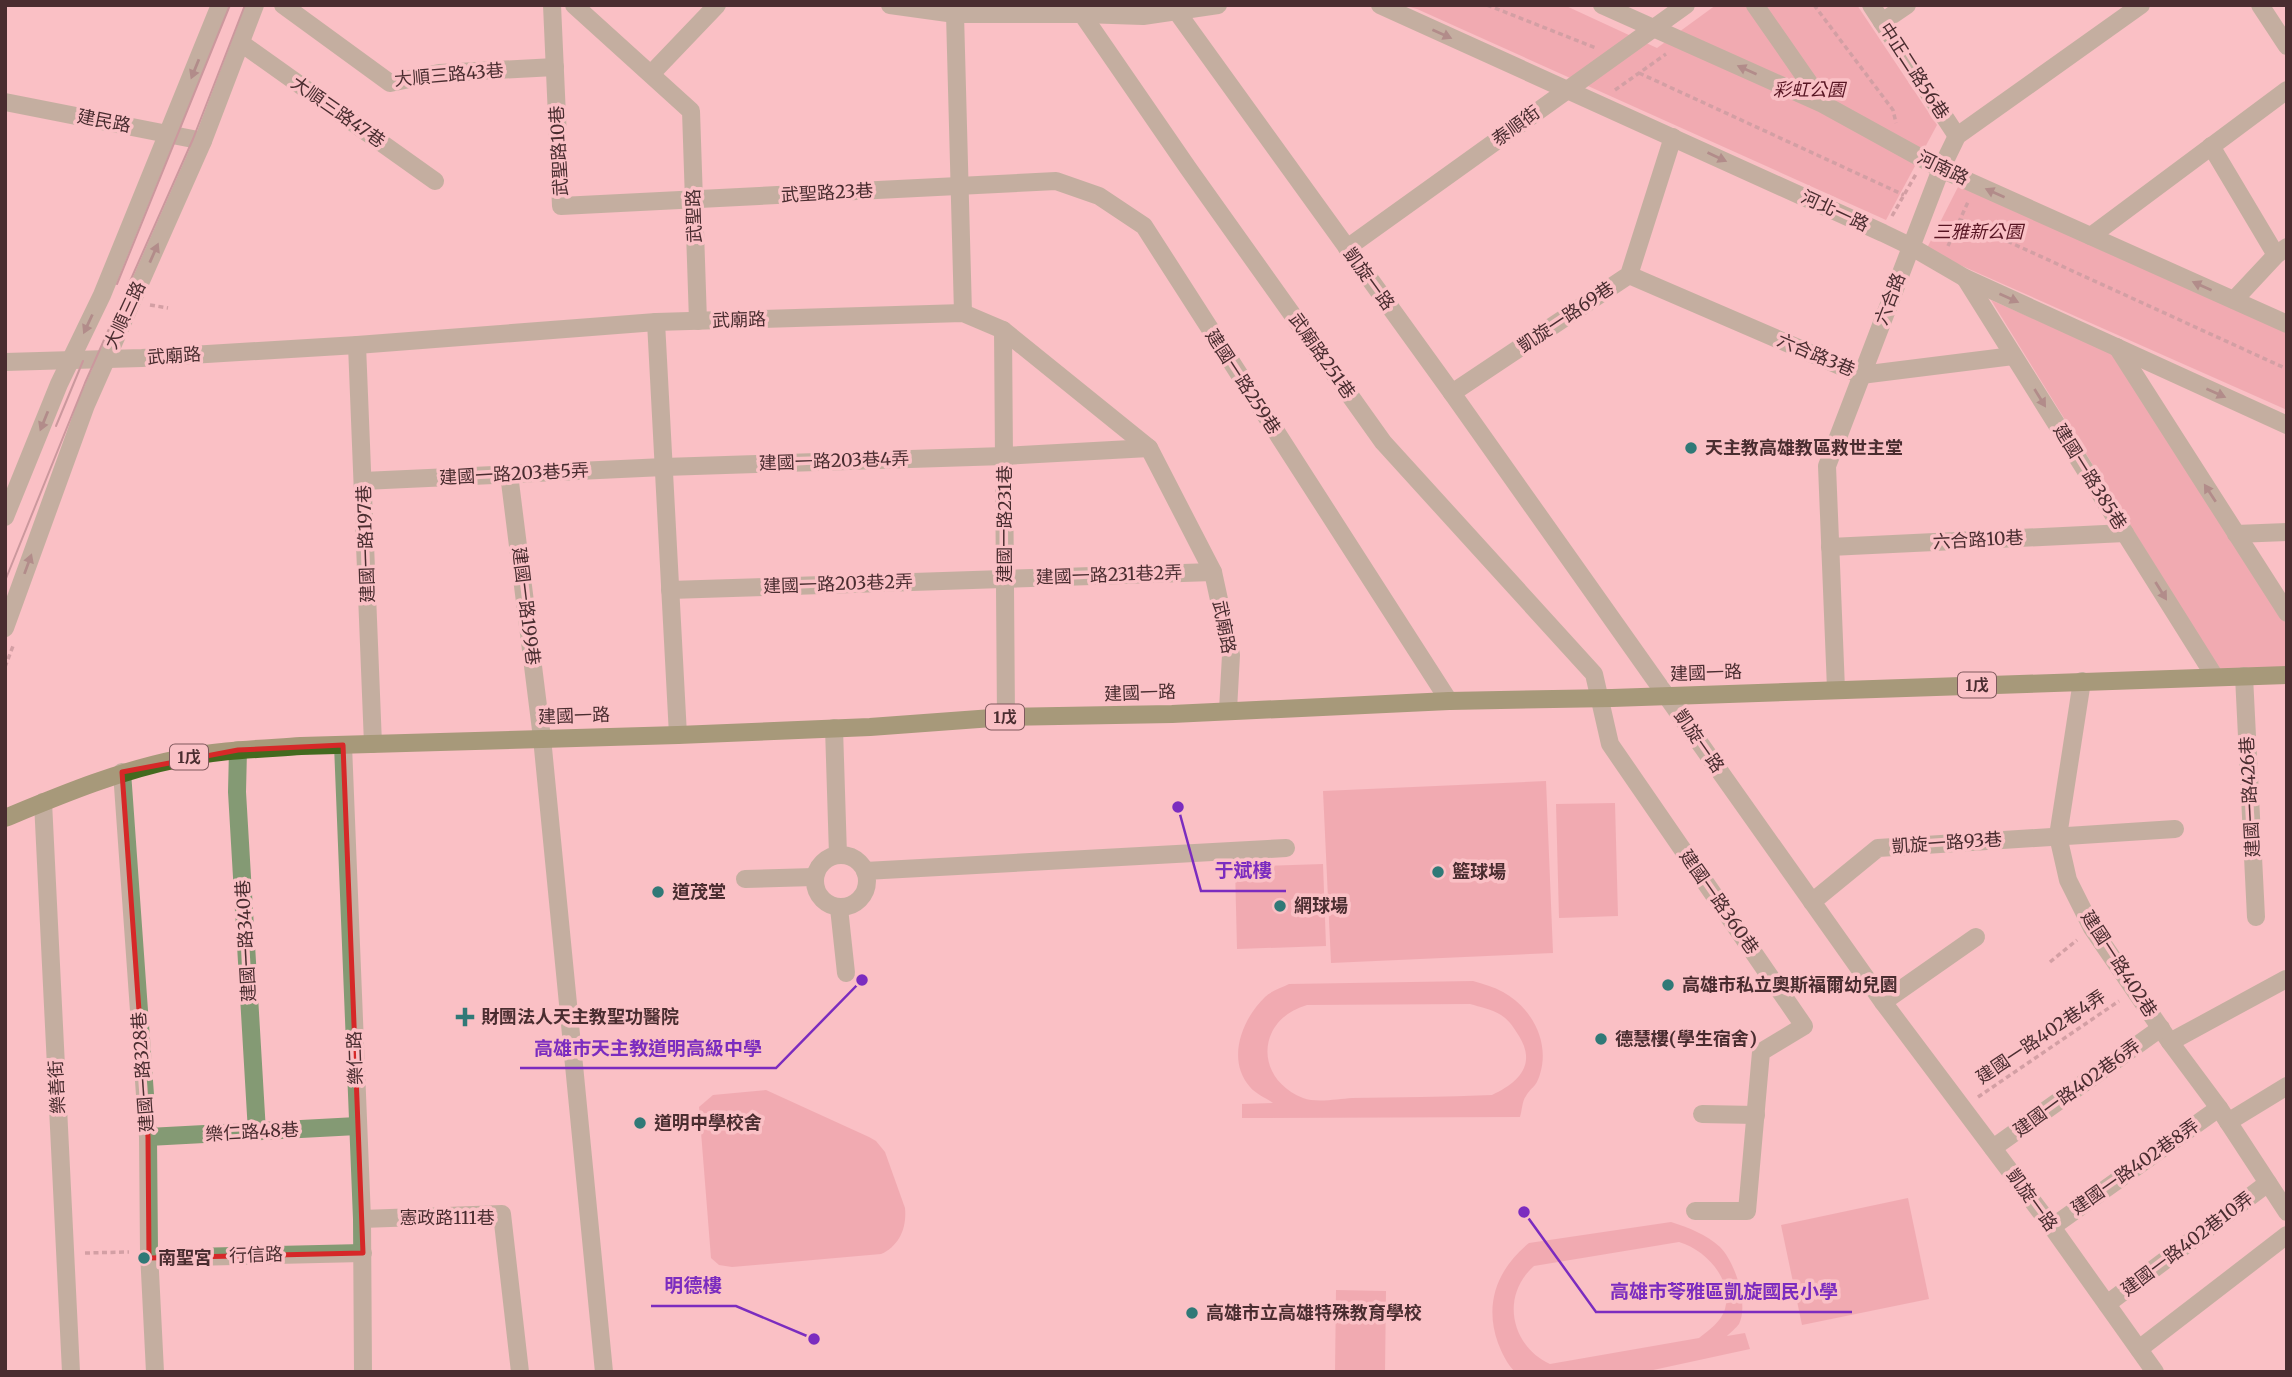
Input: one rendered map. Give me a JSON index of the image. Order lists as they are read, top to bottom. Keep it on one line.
{"streets":{"main road":["建國一路","1戊"],"street":["中正二路56巷","大順三路43巷","大順三路47巷","建民路","泰順街","武聖路10巷","河南路","武聖路23巷","河北一路","武聖路","凱旋一路","六合路","大順三路","凱旋一路69巷","武廟路","六合路3巷","武廟路251巷","建國一路259巷","建國一路203巷4弄","建國一路203巷5弄","建國一路385巷","建國一路231巷","六合路10巷","建國一路197巷","建國一路231巷2弄","建國一路203巷2弄","建國一路199巷","建國一路426巷","凱旋一路93巷","建國一路360巷","建國一路340巷","建國一路402巷","樂仁路","建國一路328巷","樂善街","建國一路402巷6弄","樂仁路48巷","建國一路402巷8弄","憲政路111巷","建國一路402巷10弄","行信路"],"path":["建國一路402巷4弄"]},"crossings":[["中正二路56巷","六合路"],["大順三路43巷","武聖路10巷"],["大順三路47巷","大順三路"],["建民路","大順三路"],["泰順街","河南路"],["泰順街","河北一路"],["泰順街","凱旋一路"],["武聖路10巷","武聖路23巷"],["武聖路10巷","武聖路"],["河南路","六合路"],["武聖路23巷","武聖路"],["武聖路23巷","建國一路259巷"],["河北一路","六合路"],["河北一路","凱旋一路69巷"],["河北一路","建國一路385巷"],["武聖路","武廟路"],["凱旋一路","凱旋一路69巷"],["凱旋一路","建國一路"],["凱旋一路","凱旋一路93巷"],["凱旋一路","建國一路402巷4弄"],["凱旋一路","建國一路402巷6弄"],["凱旋一路","建國一路402巷8弄"],["凱旋一路","建國一路402巷10弄"],["六合路","六合路3巷"],["六合路","六合路10巷"],["六合路","建國一路"],["大順三路","武廟路"],["凱旋一路69巷","六合路3巷"],["武廟路","建國一路203巷4弄"],["武廟路","建國一路231巷"],["武廟路","建國一路197巷"],["武廟路","建國一路231巷2弄"],["武廟路","建國一路"],["六合路3巷","建國一路385巷"],["武廟路251巷","建國一路360巷"],["建國一路259巷","建國一路"],["建國一路203巷4弄","建國一路203巷5弄"],["建國一路203巷4弄","建國一路231巷"],["建國一路203巷5弄","建國一路197巷"],["建國一路203巷5弄","建國一路199巷"],["建國一路385巷","六合路10巷"],["建國一路385巷","建國一路"],["建國一路231巷","建國一路231巷2弄"],["建國一路231巷","建國一路203巷2弄"],["建國一路231巷","建國一路"],["建國一路197巷","建國一路"],["建國一路231巷2弄","建國一路203巷2弄"],["建國一路199巷","建國一路"],["建國一路","建國一路426巷"],["建國一路","建國一路360巷"],["建國一路","建國一路340巷"],["建國一路","建國一路402巷"],["建國一路","樂仁路"],["建國一路","建國一路328巷"],["建國一路","樂善街"],["凱旋一路93巷","建國一路402巷"],["建國一路340巷","樂仁路48巷"],["建國一路402巷","建國一路402巷4弄"],["建國一路402巷","建國一路402巷6弄"],["建國一路402巷","建國一路402巷8弄"],["建國一路402巷","建國一路402巷10弄"],["樂仁路","樂仁路48巷"],["樂仁路","憲政路111巷"],["樂仁路","行信路"],["建國一路328巷","樂仁路48巷"],["建國一路328巷","行信路"]],"one_way":["河南路","河北一路"],"parks":["彩虹公園","三雅新公園"],"places":{"other":["天主教高雄教區救世主堂","于斌樓","籃球場","道茂堂","網球場","高雄市天主教道明高級中學","高雄市私立奧斯福爾幼兒園","德慧樓(學生宿舍)","道明中學校舍","高雄市苓雅區凱旋國民小學","南聖宮","高雄市立高雄特殊教育學校","明德樓"],"health":["財團法人天主教聖功醫院"]}}
